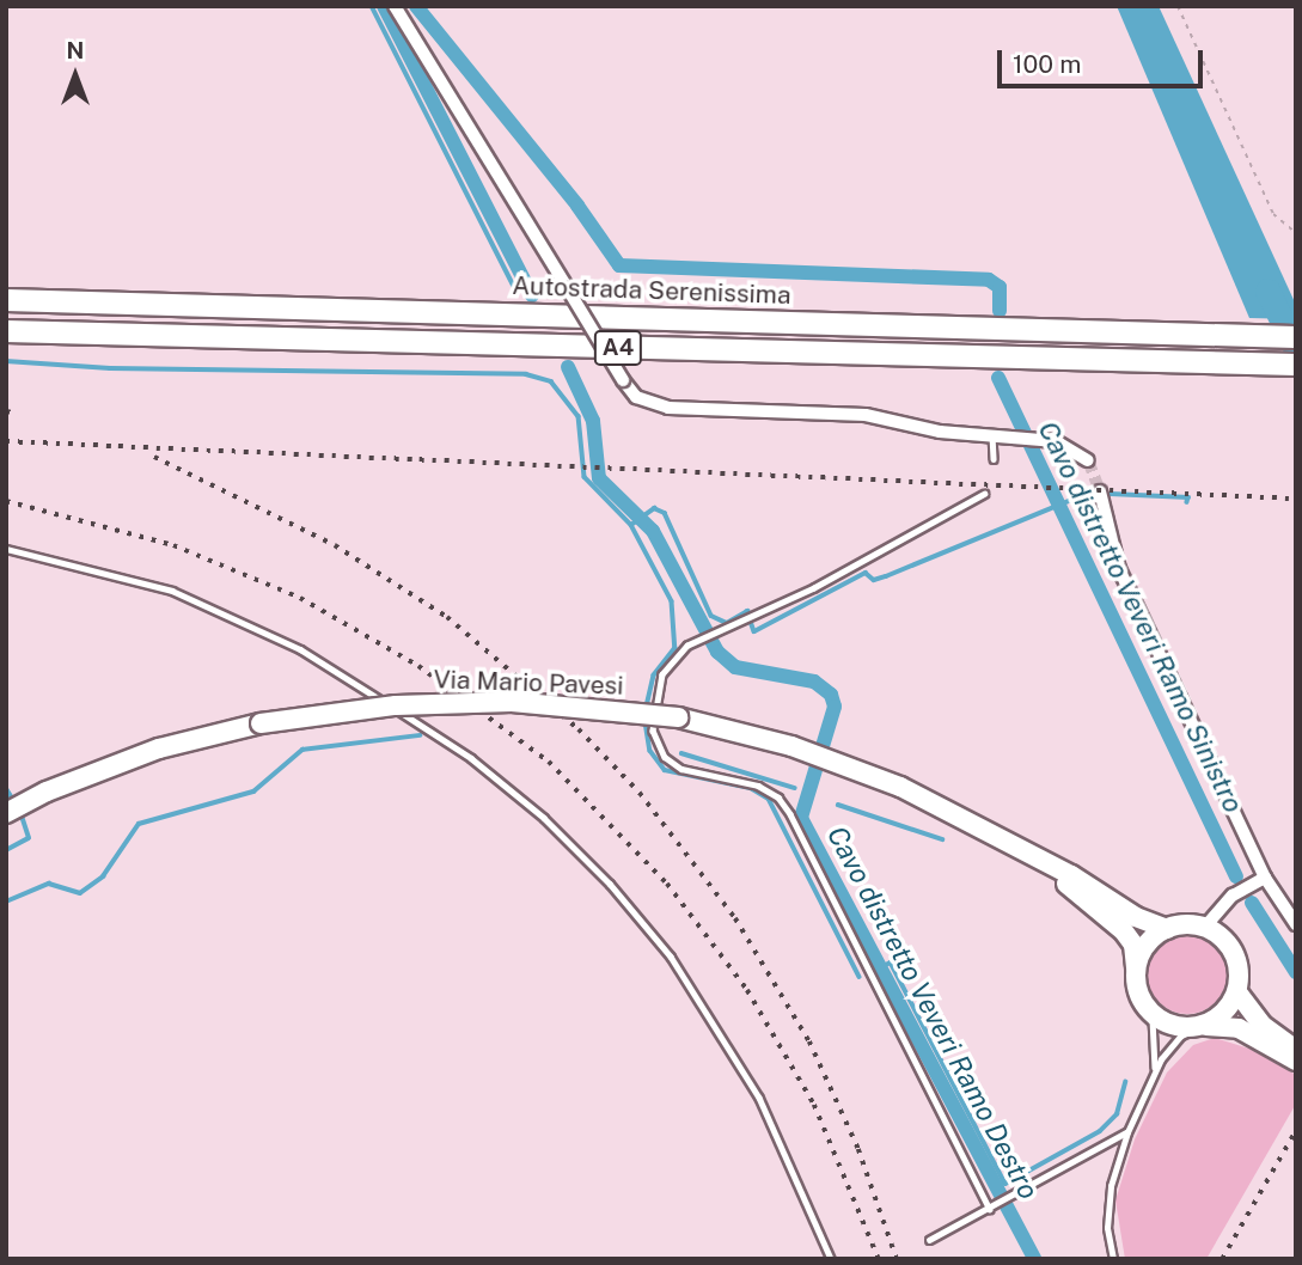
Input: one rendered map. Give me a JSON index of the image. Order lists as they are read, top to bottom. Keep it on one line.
{"streets":{"highway":["Autostrada Serenissima","A4"],"main road":["Via Mario Pavesi"]},"water":["Cavo distretto Veveri Ramo Sinistro","Cavo distretto Veveri Ramo Destro"],"scale_bar":"100 m","north":"top"}
